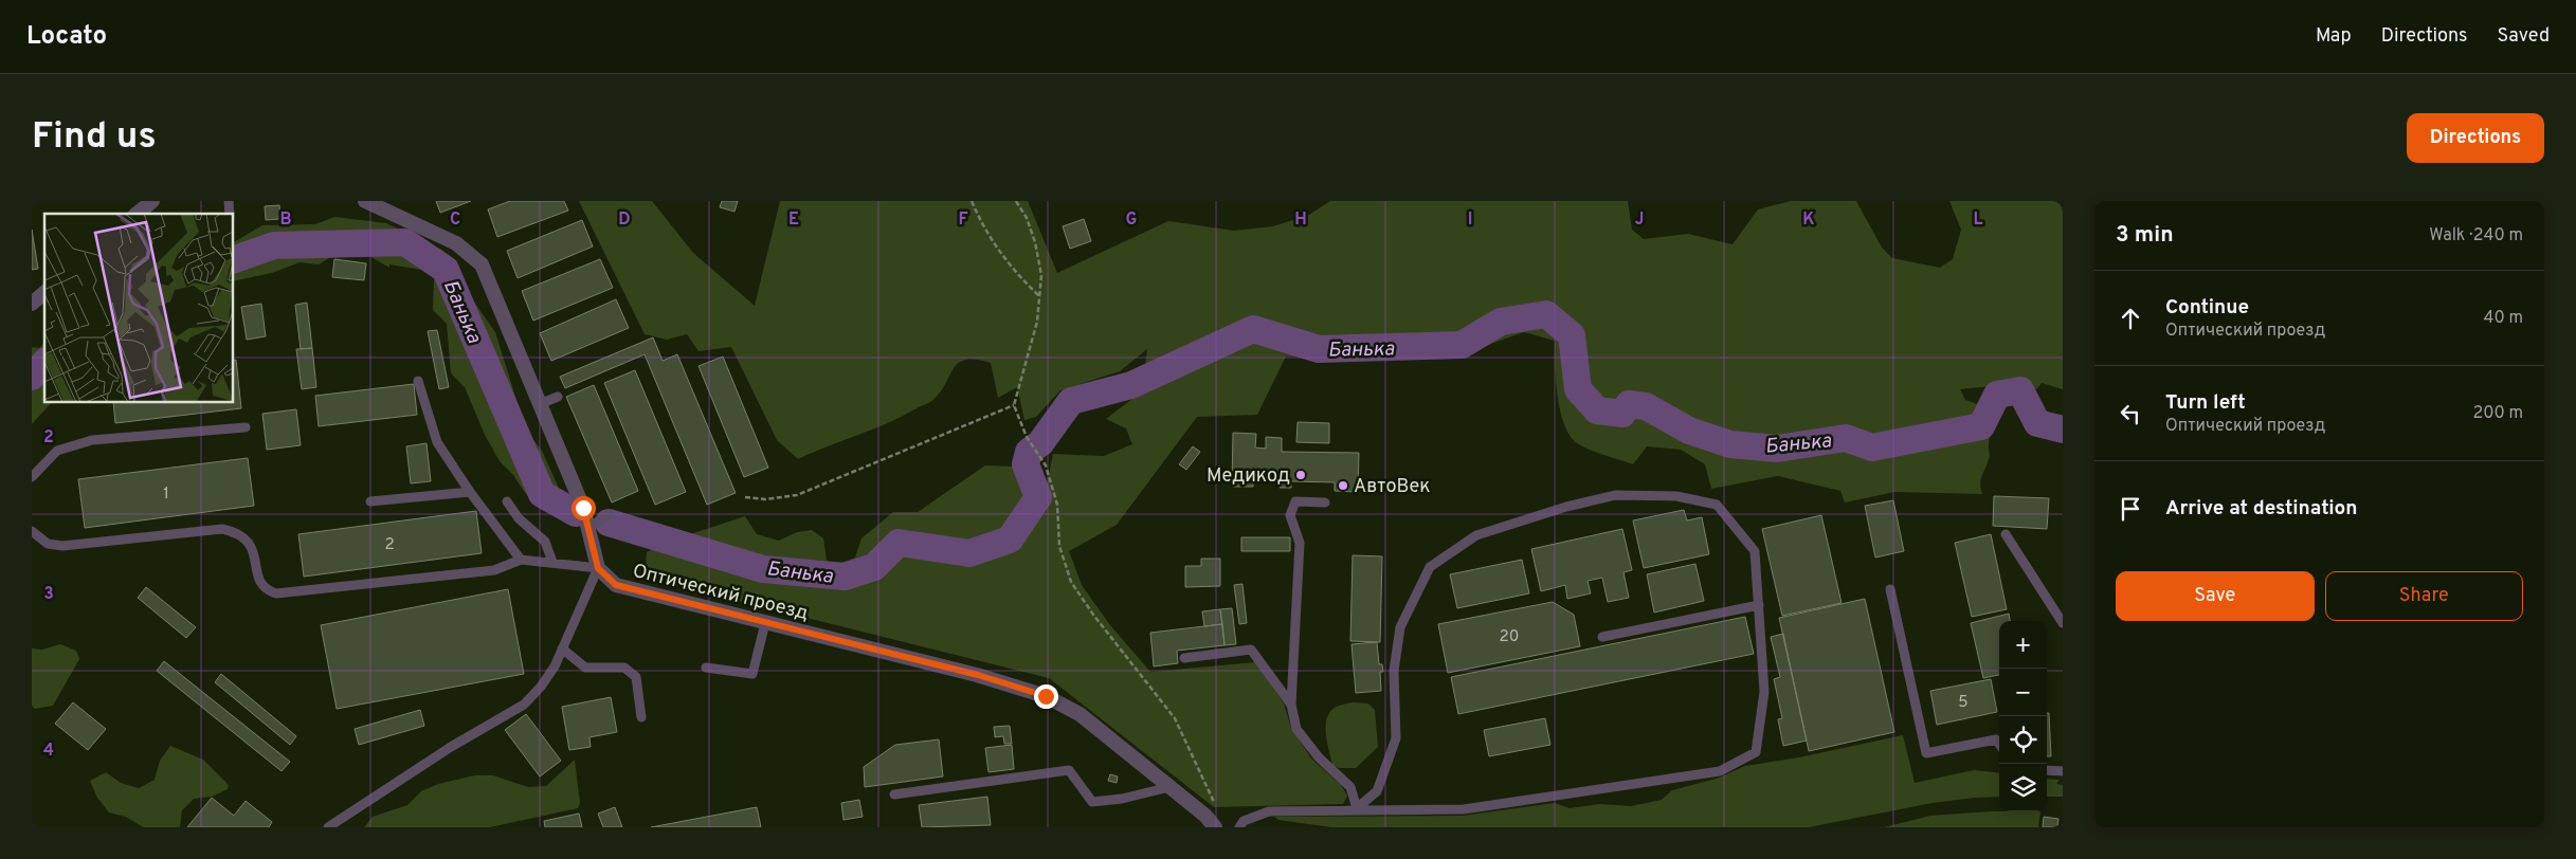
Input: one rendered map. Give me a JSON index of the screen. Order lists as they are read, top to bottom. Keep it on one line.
{"streets":{"street":["Оптический проезд"]},"water":["Банька"],"places":["Медикод","АвтоВек"],"house_numbers":["1","2","20","5"],"page":{"header":"Locato","nav":["Map","Directions","Saved"],"buttons":["Directions",["Save","Share"]],"title":"Find us","heading":["3 min","Walk · 240 m"],"list":[["Continue","Оптический проезд","40 m"],["Turn left","Оптический проезд","200 m"],"Arrive at destination"],"map_buttons":["+","−"]},"grid":{"columns":["B","C","D","E","F","G","H","I","J","K","L"],"rows":["2","3","4"]}}
